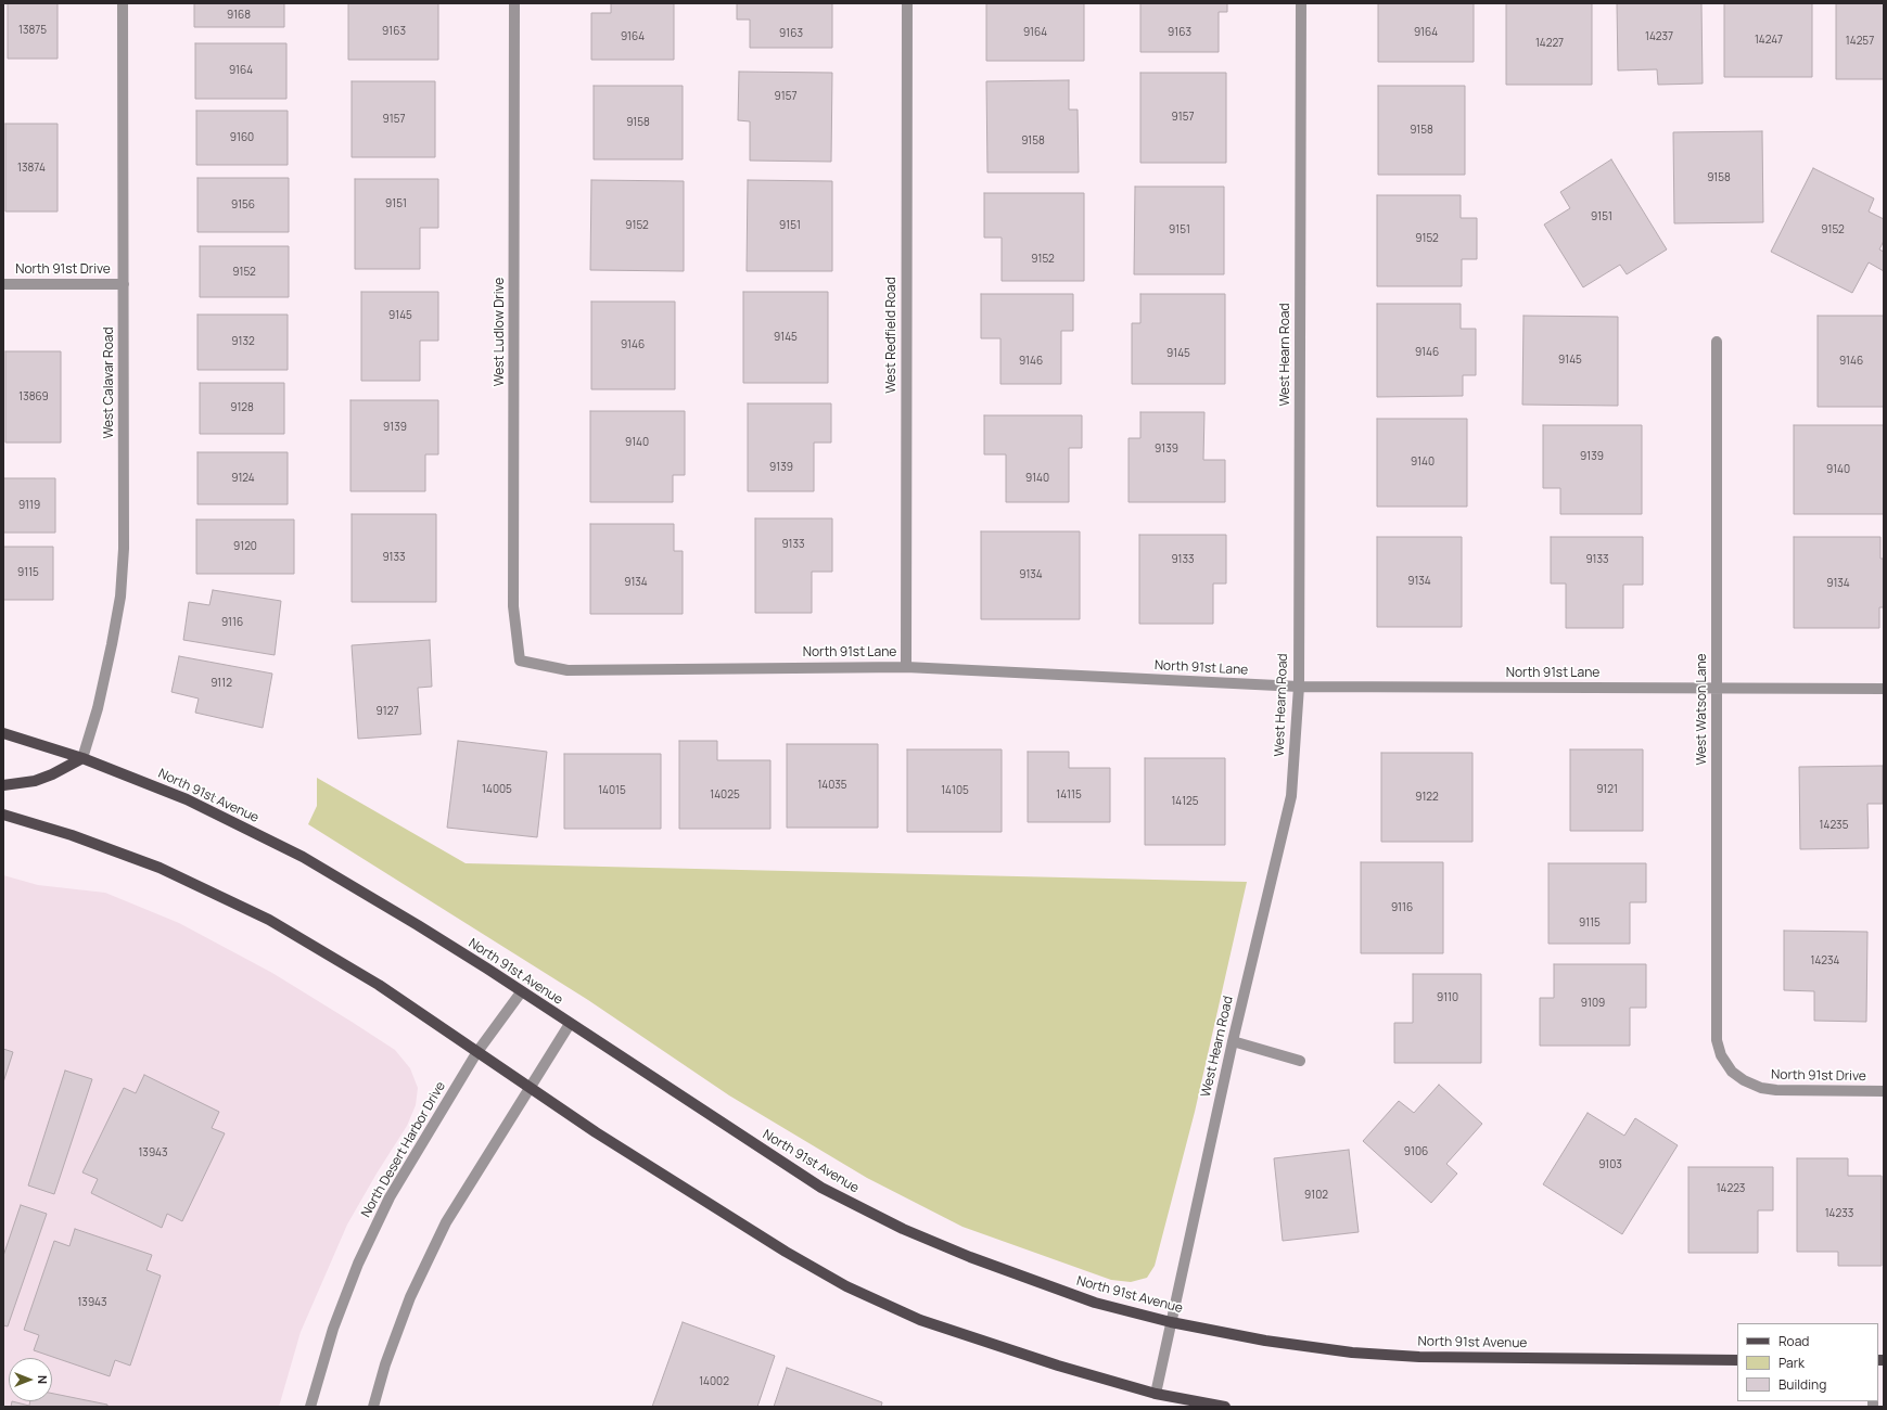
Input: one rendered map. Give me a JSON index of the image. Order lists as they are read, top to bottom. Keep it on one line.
{"streets":{"main road":["North 91st Avenue"],"street":["North 91st Drive","West Ludlow Drive","West Redfield Road","West Hearn Road","West Calavar Road","North 91st Lane","West Watson Lane","North Desert Harbor Drive"]},"crossings":[["North 91st Drive","West Calavar Road"],["North 91st Drive","West Watson Lane"],["West Ludlow Drive","North 91st Lane"],["West Redfield Road","North 91st Lane"],["West Hearn Road","North 91st Lane"],["West Hearn Road","North 91st Avenue"],["West Calavar Road","North 91st Avenue"],["North 91st Lane","West Watson Lane"],["North 91st Avenue","North Desert Harbor Drive"]],"house_numbers":["9168","13875","9163","9164","9163","9164","9163","9164","14237","14247","14257","14227","9164","9157","9157","9157","9158","9158","9160","9158","13874","9158","9151","9156","9151","9152","9151","9151","9152","9152","9152","9152","9145","9145","9132","9146","9146","9145","9145","9146","9146","13869","9128","9139","9140","9139","9139","9140","9139","9140","9124","9140","9119","9133","9120","9133","9133","9133","9115","9134","9134","9134","9134","9116","9112","9127","14035","14005","9121","14015","14105","14025","14115","9122","14125","14235","9116","9115","14234","9110","9109","9106","13943","9103","14223","9102","14233","13943","14002"],"legend":["Road","Park","Building"],"north":"right"}
